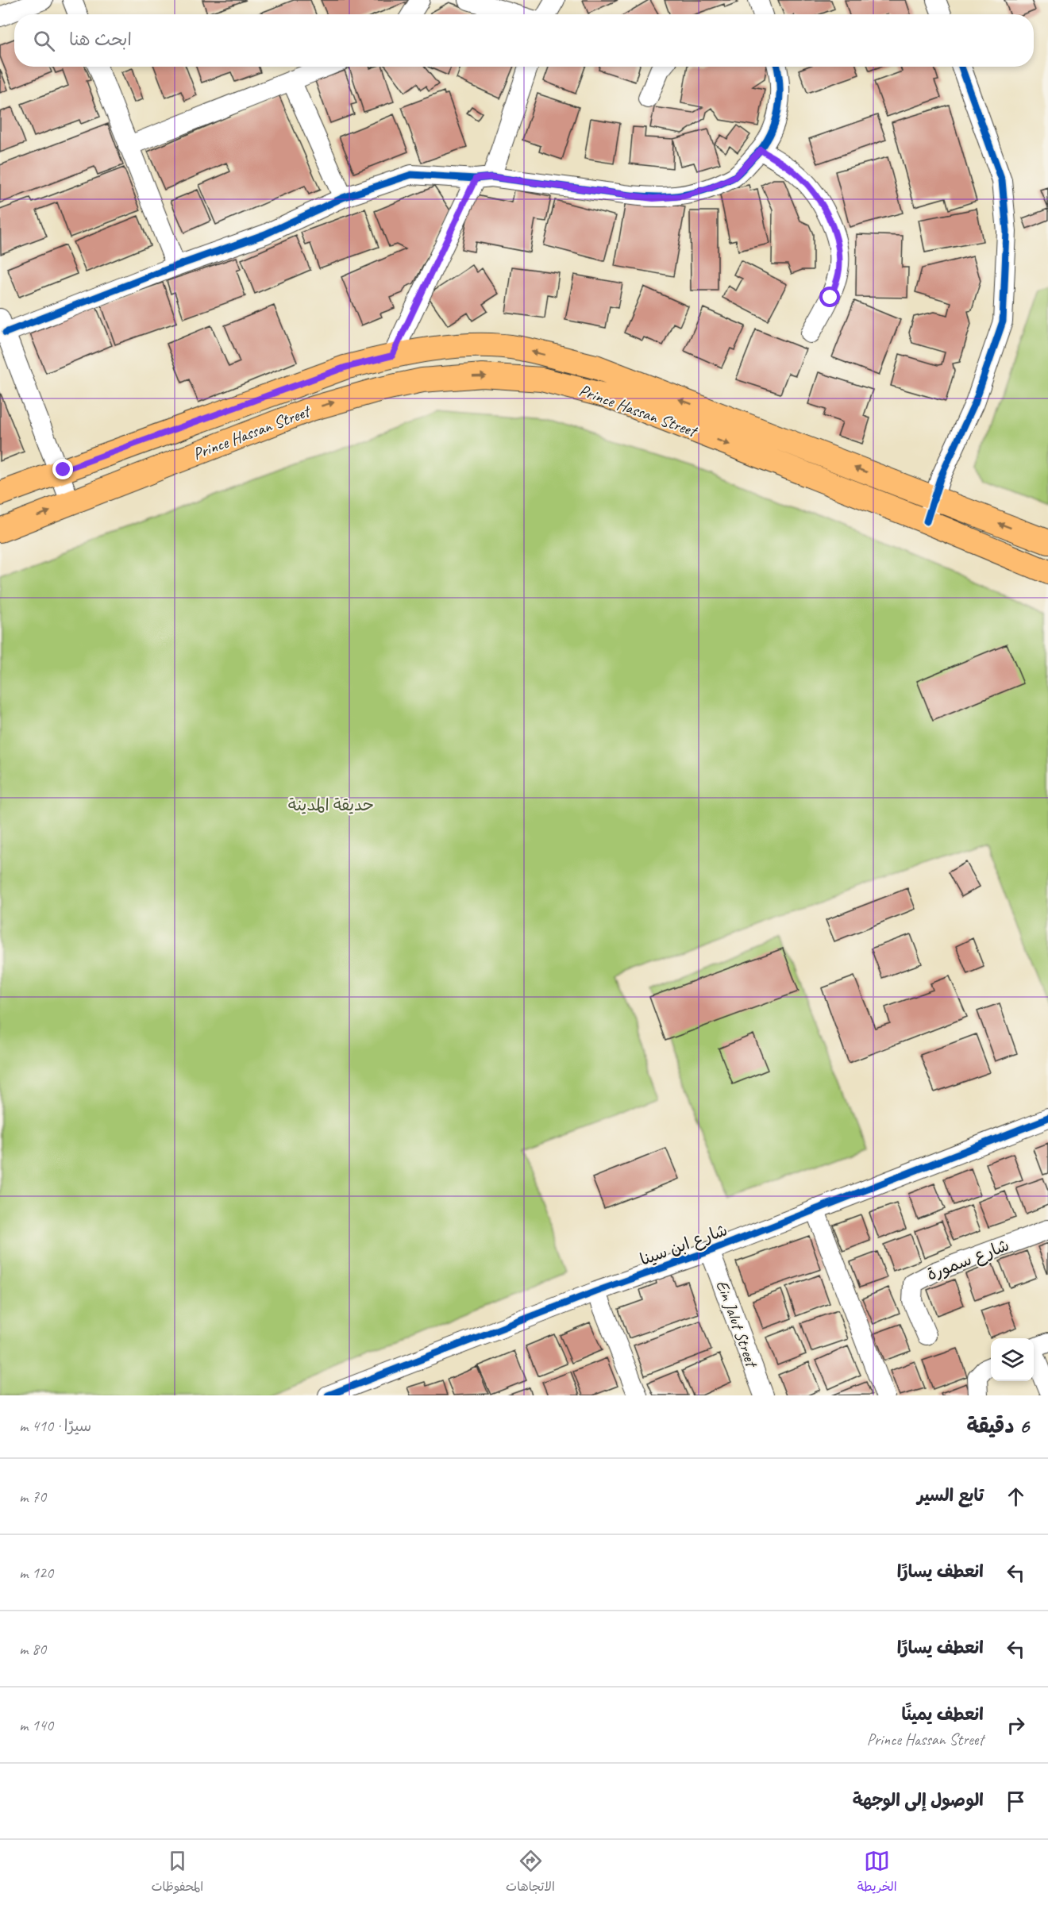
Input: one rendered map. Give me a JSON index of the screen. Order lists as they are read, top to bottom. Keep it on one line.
{"streets":{"main road":["Prince Hassan Street"],"street":["شارع ابن سينا","شارع سمورة","Ein Jalut Street"]},"crossings":[["شارع ابن سينا","Ein Jalut Street"]],"parks":["حديقة المدينة"],"page":{"search":"ابحث هنا","heading":["6 دقيقة","سيرًا · 410 m"],"list":[["تابع السير","70 m"],["انعطف يسارًا","120 m"],["انعطف يسارًا","80 m"],["انعطف يمينًا","Prince Hassan Street","140 m"],"الوصول إلى الوجهة"],"nav":["الخريطة","الاتجاهات","المحفوظات"]}}
